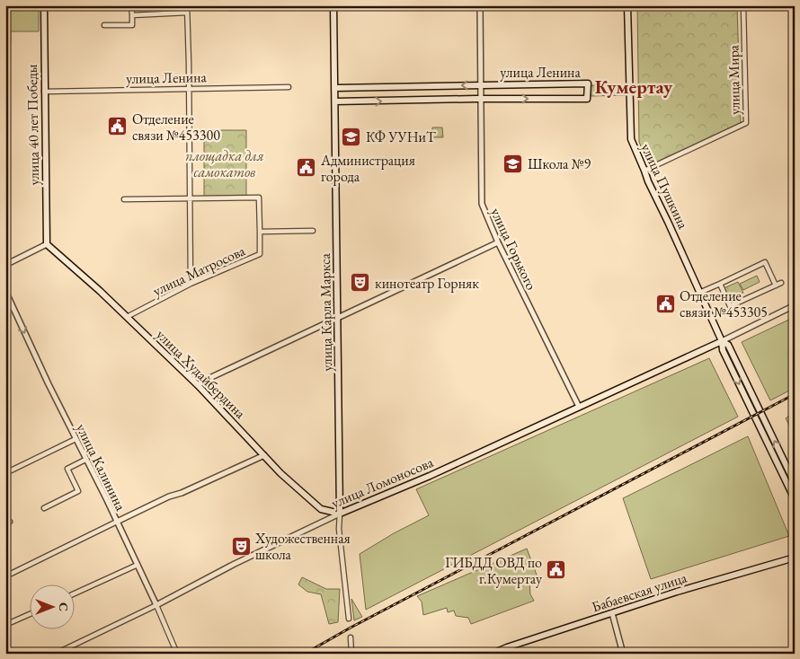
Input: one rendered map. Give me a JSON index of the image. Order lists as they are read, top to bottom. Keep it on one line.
{"streets":{"main road":["улица Ленина","улица 40 лет Победы","улица Пушкина","улица Карла Маркса","улица Худайбердина","улица Ломоносова","Бабаевская улица"],"street":["улица Мира","улица Горького","улица Матросова","улица Калинина"]},"crossings":[["улица Ленина","улица 40 лет Победы"],["улица Ленина","улица Горького"],["улица Ленина","улица Карла Маркса"],["улица Мира","улица Пушкина"],["улица 40 лет Победы","улица Худайбердина"],["улица Пушкина","улица Ломоносова"],["улица Горького","улица Ломоносова"],["улица Матросова","улица Худайбердина"],["улица Карла Маркса","улица Худайбердина"],["улица Карла Маркса","улица Ломоносова"],["улица Худайбердина","улица Ломоносова"],["улица Калинина","улица Ломоносова"]],"one_way":["улица Калинина"],"districts":["Кумертау"],"parks":["площадка для самокатов"],"places":{"public building":["Отделение связи №453300","Администрация города","Отделение связи №453305","ГИБДД ОВД по г.Кумертау"],"school or university":["КФ УУНиТ","Школа №9"],"theatre":["кинотеатр Горняк","Художественная школа"]},"north":"right"}
